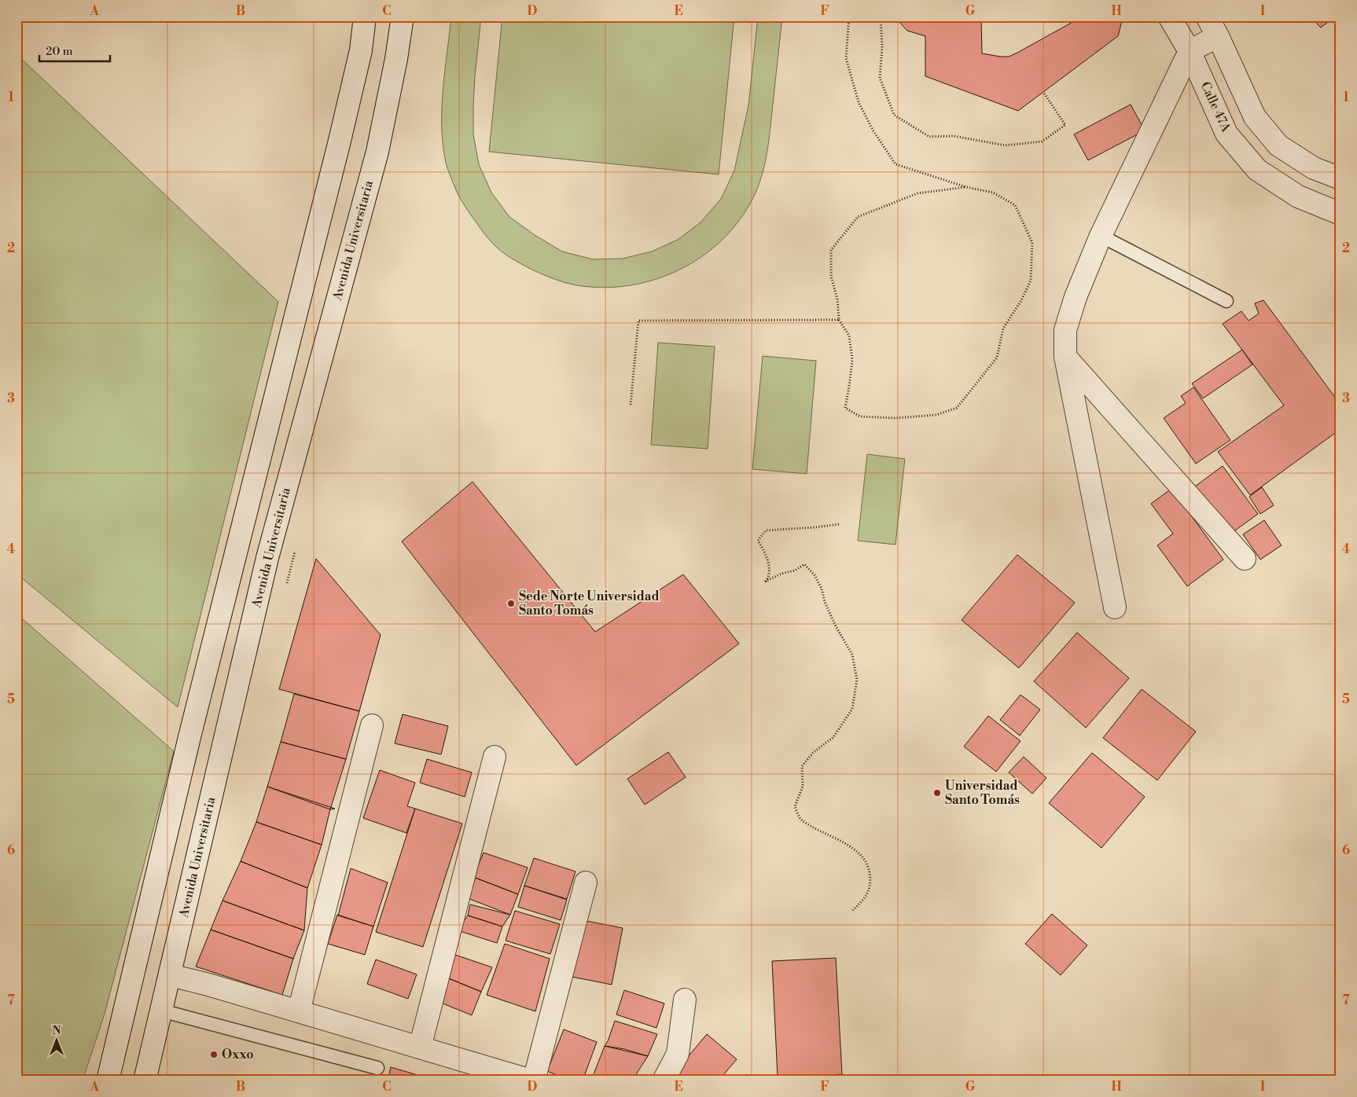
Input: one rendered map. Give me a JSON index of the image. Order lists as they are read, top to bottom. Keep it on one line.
{"streets":{"street":["Calle 47A","Avenida Universitaria"]},"places":["Sede Norte Universidad Santo Tomás","Universidad Santo Tomás","Oxxo"],"scale_bar":"20 m","north":"top","grid":{"columns":["A","B","C","D","E","F","G","H","I"],"rows":["1","2","3","4","5","6","7"]}}
